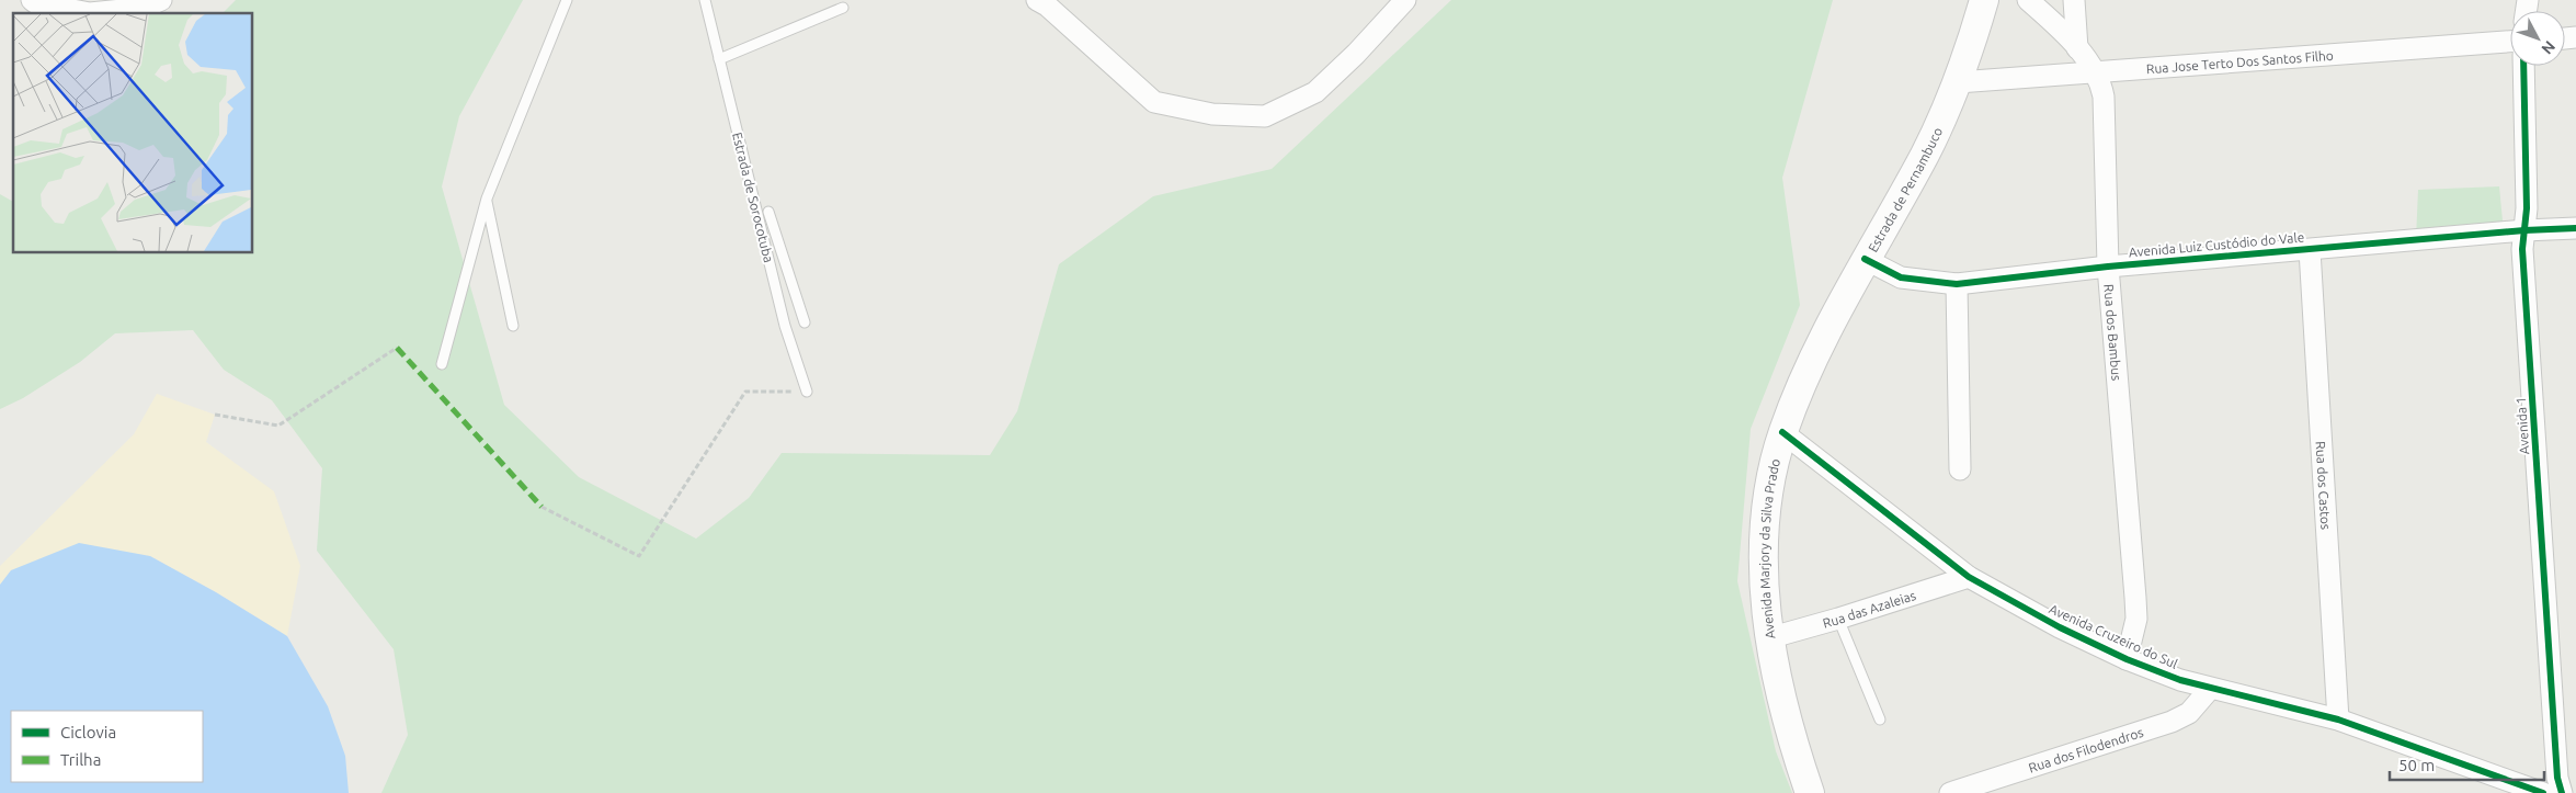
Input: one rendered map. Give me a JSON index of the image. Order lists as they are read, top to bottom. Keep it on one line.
{"streets":{"main road":["Estrada de Pernambuco","Avenida Marjory da Silva Prado"],"street":["Rua Jose Terto Dos Santos Filho","Avenida Luiz Custódio do Vale","Rua dos Bambus","Avenida 1","Rua dos Castos","Rua das Azaleias","Avenida Cruzeiro do Sul","Rua dos Filodendros"],"lane":["Estrada de Sorocotuba"]},"crossings":[["Rua Jose Terto Dos Santos Filho","Estrada de Pernambuco"],["Rua Jose Terto Dos Santos Filho","Rua dos Bambus"],["Estrada de Pernambuco","Avenida Luiz Custódio do Vale"],["Estrada de Pernambuco","Avenida Marjory da Silva Prado"],["Estrada de Pernambuco","Avenida Cruzeiro do Sul"],["Avenida Luiz Custódio do Vale","Rua dos Bambus"],["Avenida Luiz Custódio do Vale","Avenida 1"],["Avenida Luiz Custódio do Vale","Rua dos Castos"],["Rua dos Bambus","Avenida Cruzeiro do Sul"],["Rua dos Castos","Avenida Cruzeiro do Sul"],["Avenida Marjory da Silva Prado","Rua das Azaleias"],["Avenida Marjory da Silva Prado","Avenida Cruzeiro do Sul"],["Rua das Azaleias","Avenida Cruzeiro do Sul"],["Avenida Cruzeiro do Sul","Rua dos Filodendros"]],"legend":["Ciclovia","Trilha"],"scale_bar":"50 m","north":"bottom right"}
